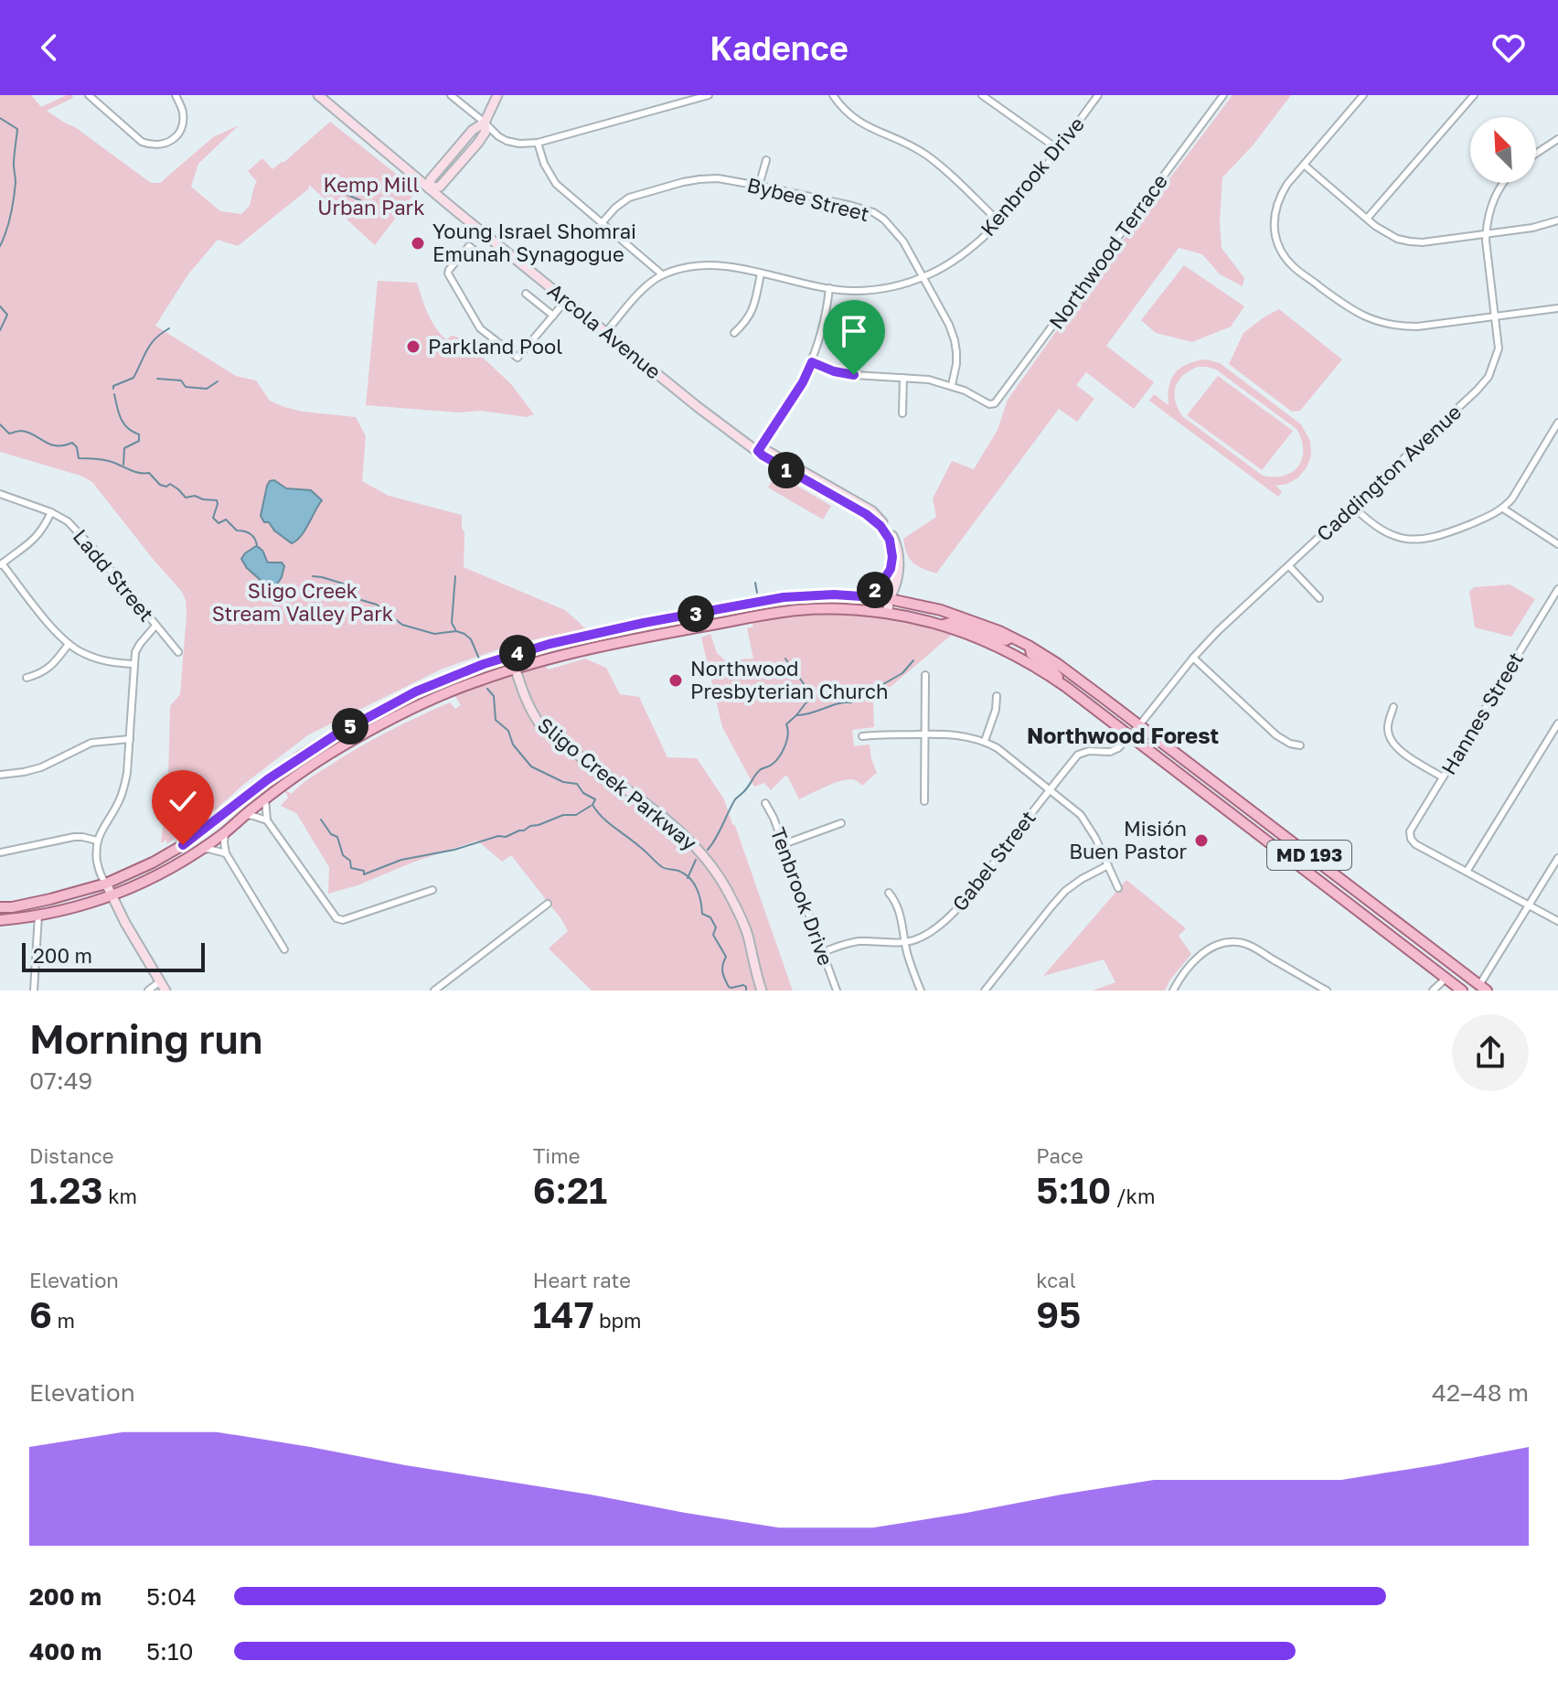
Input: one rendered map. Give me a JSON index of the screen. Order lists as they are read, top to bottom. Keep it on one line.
{"streets":{"main road":["MD 193"],"street":["Kenbrook Drive","Bybee Street","Northwood Terrace","Arcola Avenue","Caddington Avenue","Ladd Street","Hannes Street","Sligo Creek Parkway","Gabel Street","Tenbrook Drive"]},"crossings":[["Kenbrook Drive","Bybee Street"],["Kenbrook Drive","Arcola Avenue"],["Bybee Street","Northwood Terrace"],["Arcola Avenue","MD 193"],["Caddington Avenue","MD 193"],["Caddington Avenue","Gabel Street"],["Sligo Creek Parkway","MD 193"],["MD 193","Gabel Street"],["Gabel Street","Tenbrook Drive"]],"districts":["Northwood Forest"],"parks":["Kemp Mill Urban Park","Sligo Creek Stream Valley Park"],"places":["Young Israel Shomrai Emunah Synagogue","Parkland Pool","Northwood Presbyterian Church","Misión Buen Pastor"],"scale_bar":"200 m","north":"top left","page":{"header":"Kadence","pins":["1","2","3","4","5"],"scale":"200 m","heading":["Morning run","07:49"],"stats":[["Distance","1.23 km"],["Time","6:21"],["Pace","5:10 /km"],["Elevation","6 m"],["Heart rate","147 bpm"],["kcal","95"]],"chart":["Elevation","42–48 m"],"list":[{"name":"200 m","note":"5:04"},{"name":"400 m","note":"5:10"}]}}
